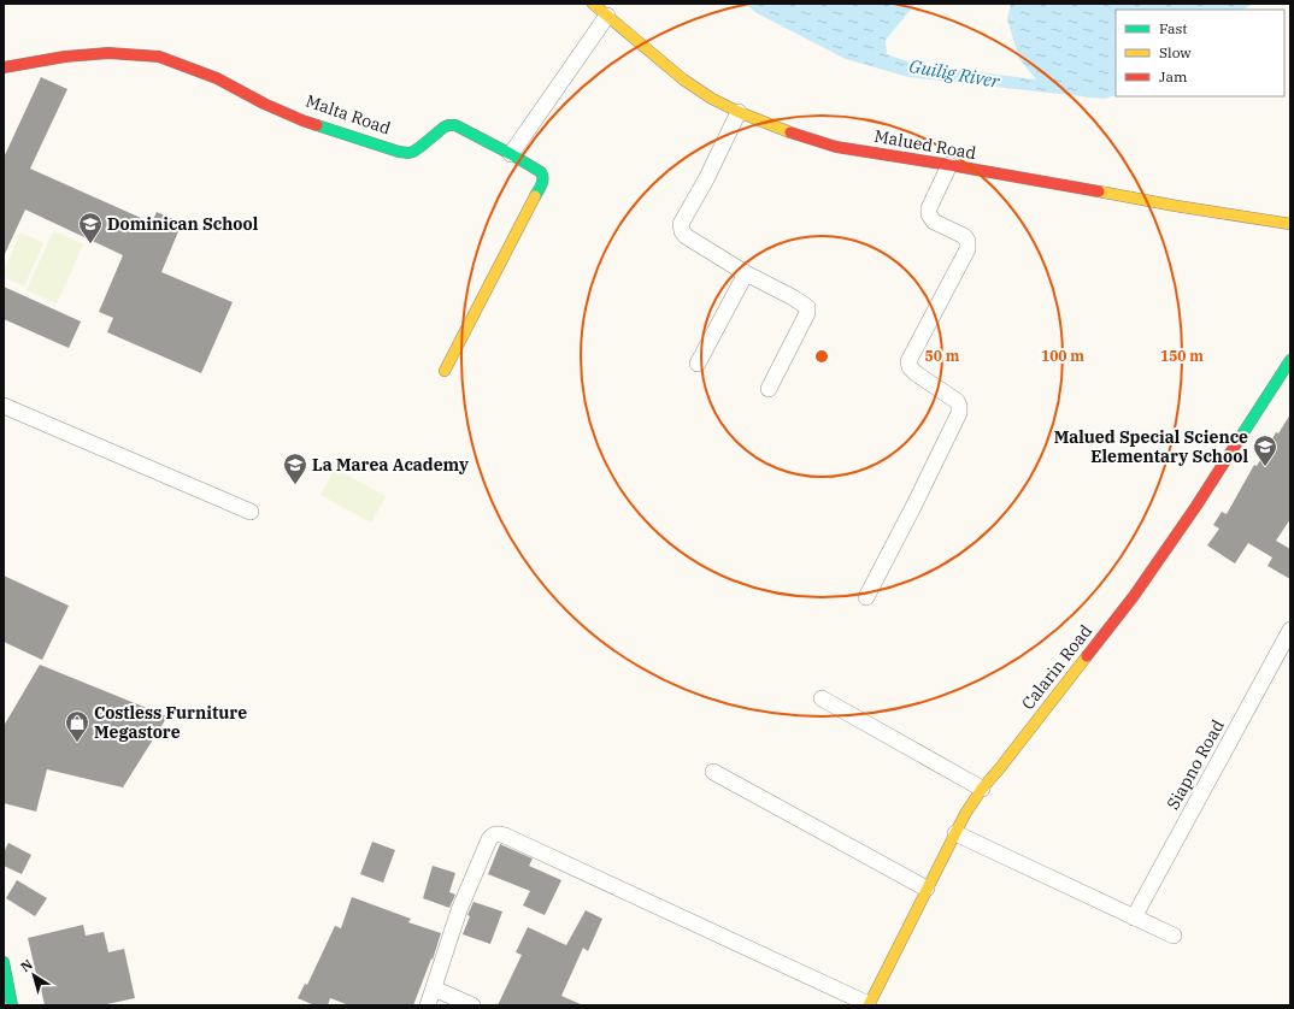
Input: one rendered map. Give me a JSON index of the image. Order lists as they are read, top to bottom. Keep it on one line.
{"streets":{"street":["Malta Road","Malued Road","Calarin Road","Siapno Road"]},"water":["Guilig River"],"places":{"school or university":["Dominican School","Malued Special Science Elementary School","La Marea Academy"],"shop":["Costless Furniture Megastore"]},"legend":["Fast","Slow","Jam"],"north":"top left","rings":["50 m","100 m","150 m"]}
